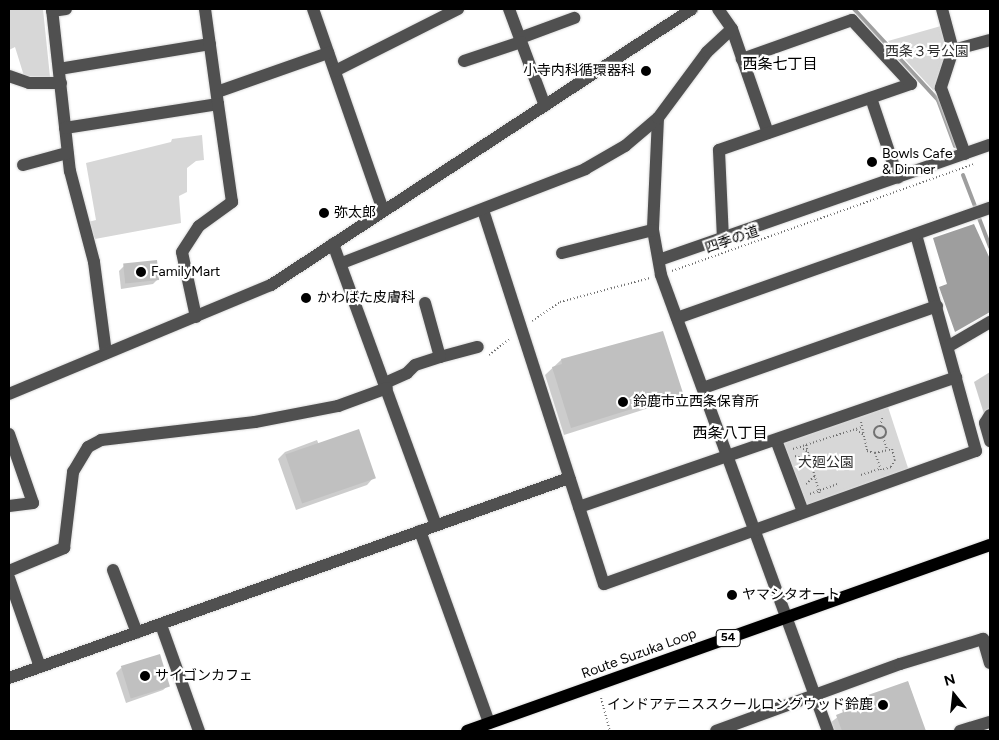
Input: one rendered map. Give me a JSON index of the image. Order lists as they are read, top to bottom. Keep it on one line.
{"streets":{"main road":["54","Route Suzuka Loop"],"path":["四季の道"]},"districts":["西条七丁目","西条八丁目"],"parks":["西条３号公園","大廻公園"],"places":["小寺内科循環器科","Bowls Cafe & Dinner","弥太郎","FamilyMart","かわばた皮膚科","鈴鹿市立西条保育所","ヤマシタオート","サイゴンカフェ","インドアテニススクールロングウッド鈴鹿"],"north":"top"}
